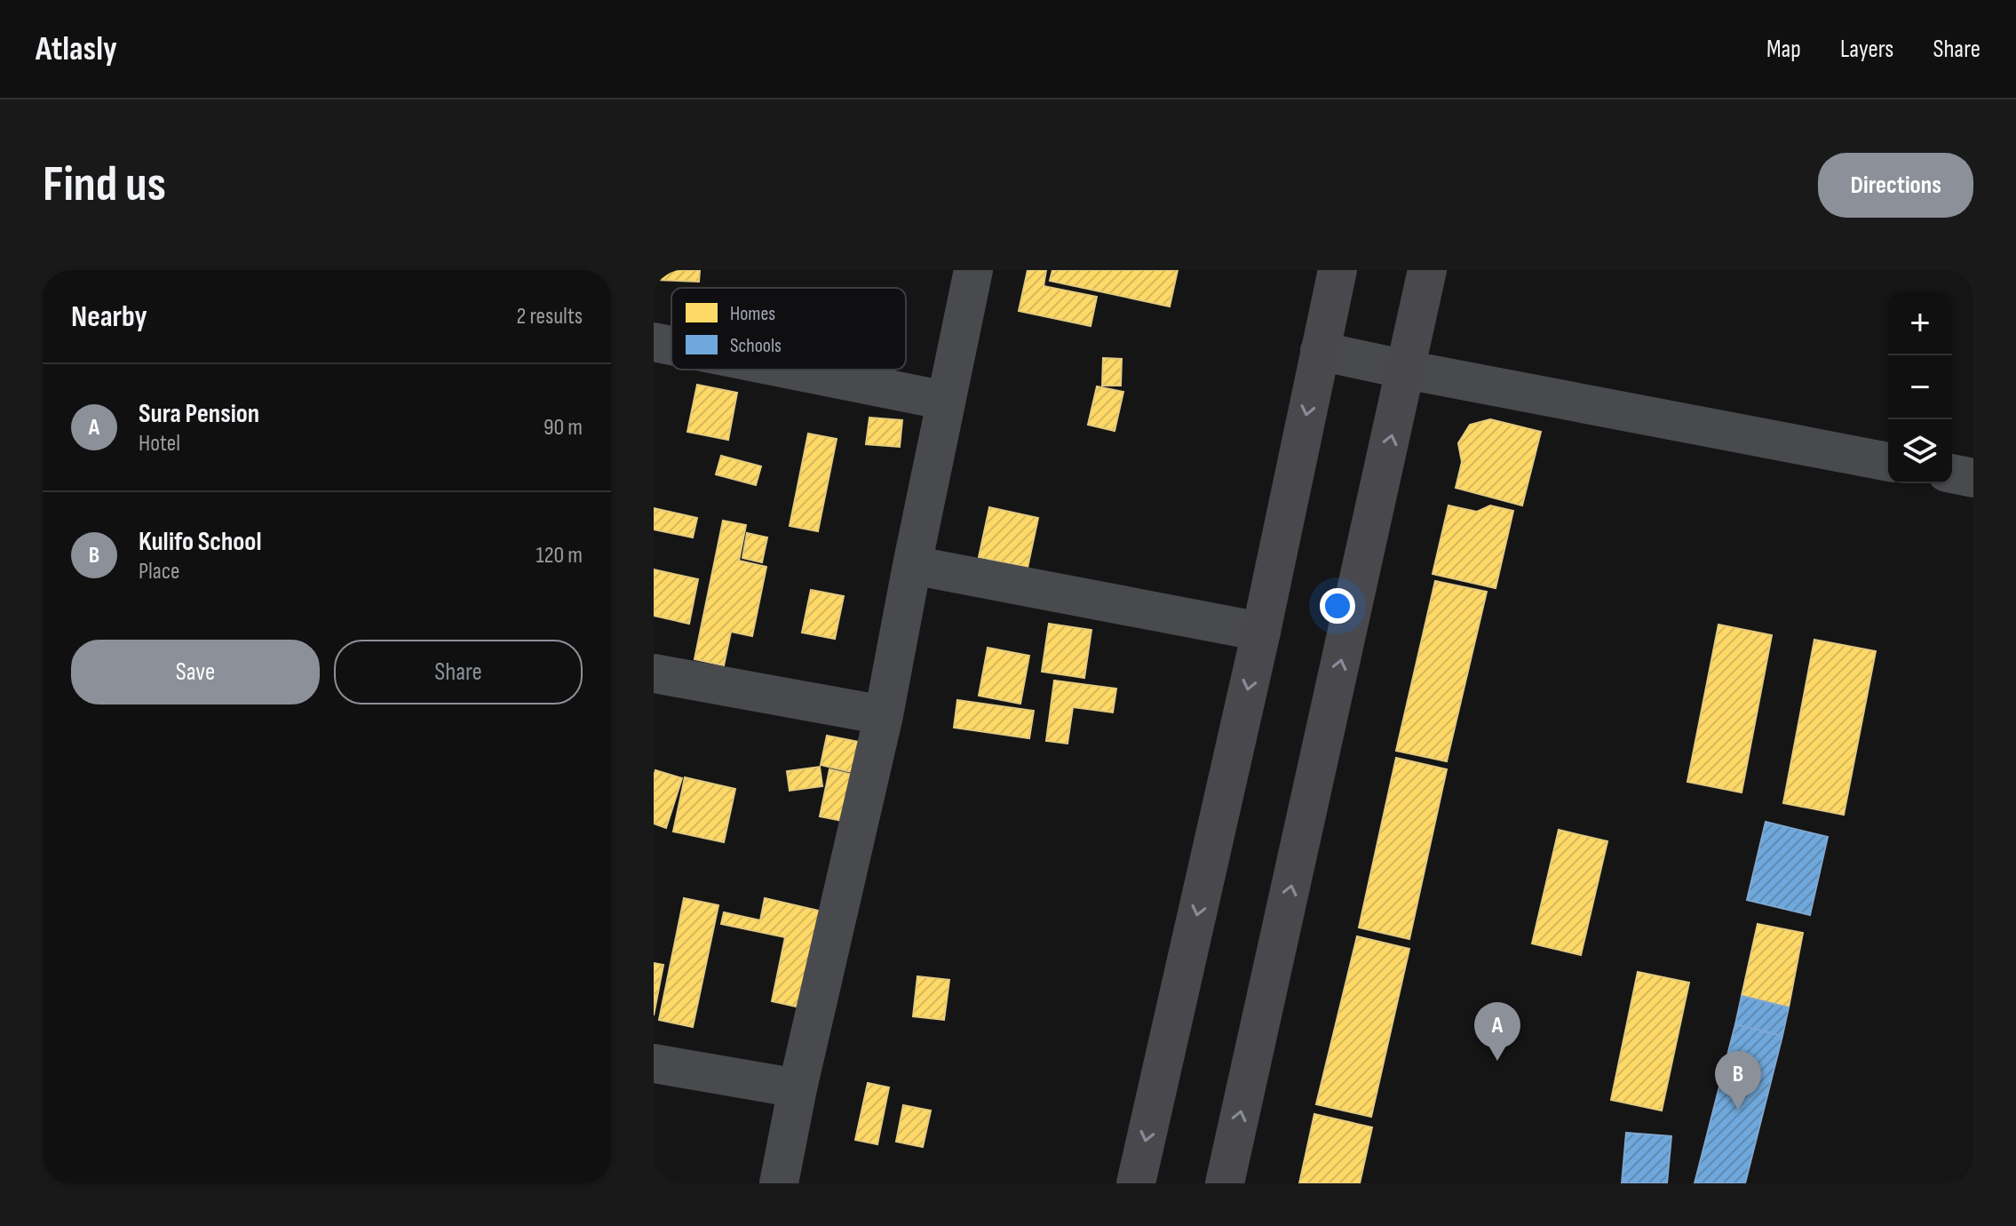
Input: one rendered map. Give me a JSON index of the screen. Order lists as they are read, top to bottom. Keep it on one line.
{"legend":["Homes","Schools"],"page":{"header":"Atlasly","nav":["Map","Layers","Share"],"buttons":["Directions",["Save","Share"]],"title":"Find us","heading":["Nearby","2 results"],"map_buttons":["+","−"],"list":[{"mark":"A","name":"Sura Pension","note":"Hotel","value":"90 m"},{"mark":"B","name":"Kulifo School","note":"Place","value":"120 m"}],"pins":["A","B"]}}
